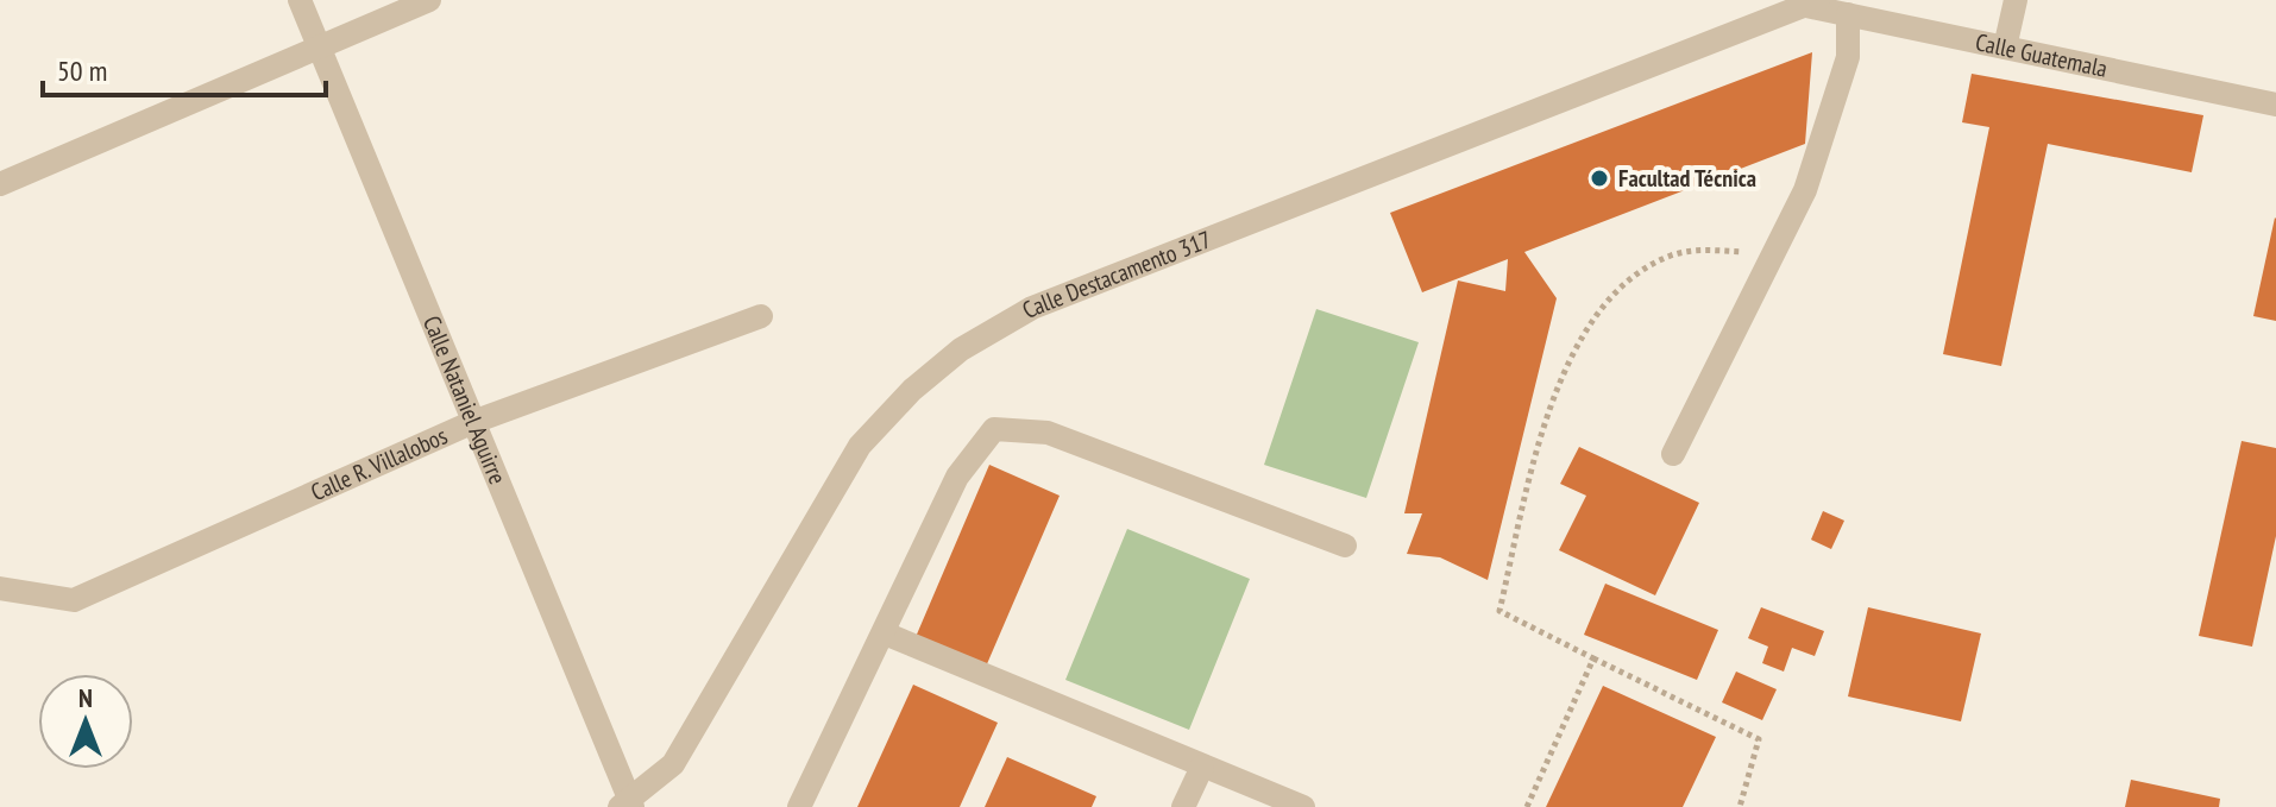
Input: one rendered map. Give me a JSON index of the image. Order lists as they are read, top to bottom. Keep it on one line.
{"streets":{"street":["Calle Guatemala","Calle Destacamento 317","Calle Nataniel Aguirre","Calle R. Villalobos"]},"crossings":[["Calle Guatemala","Calle Destacamento 317"],["Calle Destacamento 317","Calle Nataniel Aguirre"],["Calle Nataniel Aguirre","Calle R. Villalobos"]],"places":["Facultad Técnica"],"scale_bar":"50 m","north":"top"}
